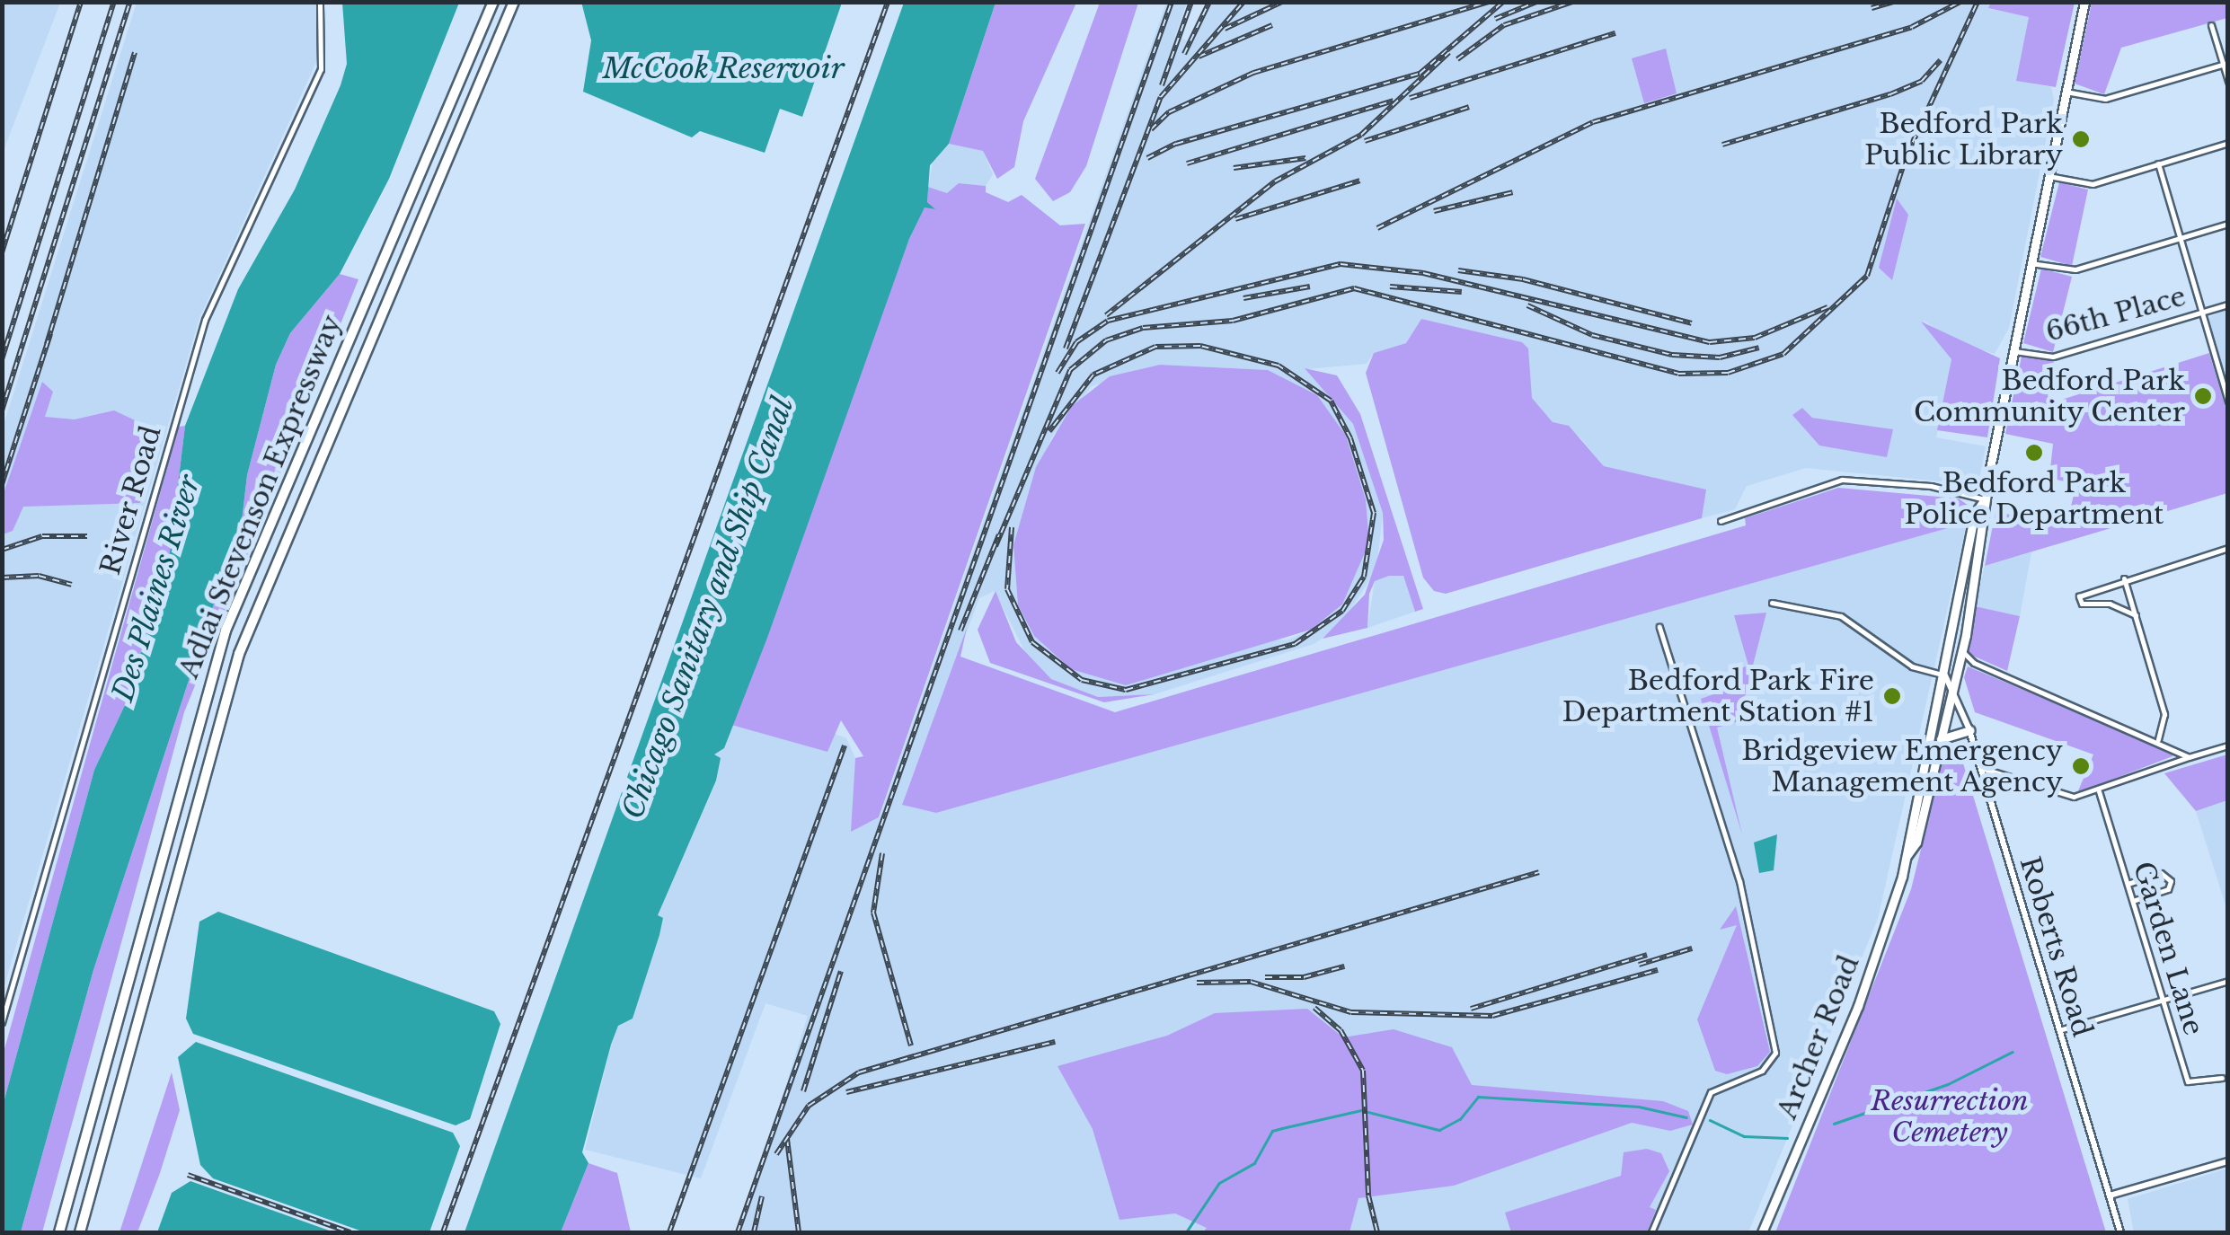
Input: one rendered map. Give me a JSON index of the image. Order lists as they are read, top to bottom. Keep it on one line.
{"streets":{"highway":["Adlai Stevenson Expressway"],"main road":["Archer Road"],"street":["66th Place","River Road","Roberts Road","Garden Lane"]},"crossings":[["66th Place","Archer Road"],["Roberts Road","Archer Road"]],"water":["McCook Reservoir","Des Plaines River","Chicago Sanitary and Ship Canal"],"parks":["Resurrection Cemetery"],"places":["Bedford Park Public Library","Bedford Park Community Center","Bedford Park Police Department","Bedford Park Fire Department Station #1","Bridgeview Emergency Management Agency"]}
